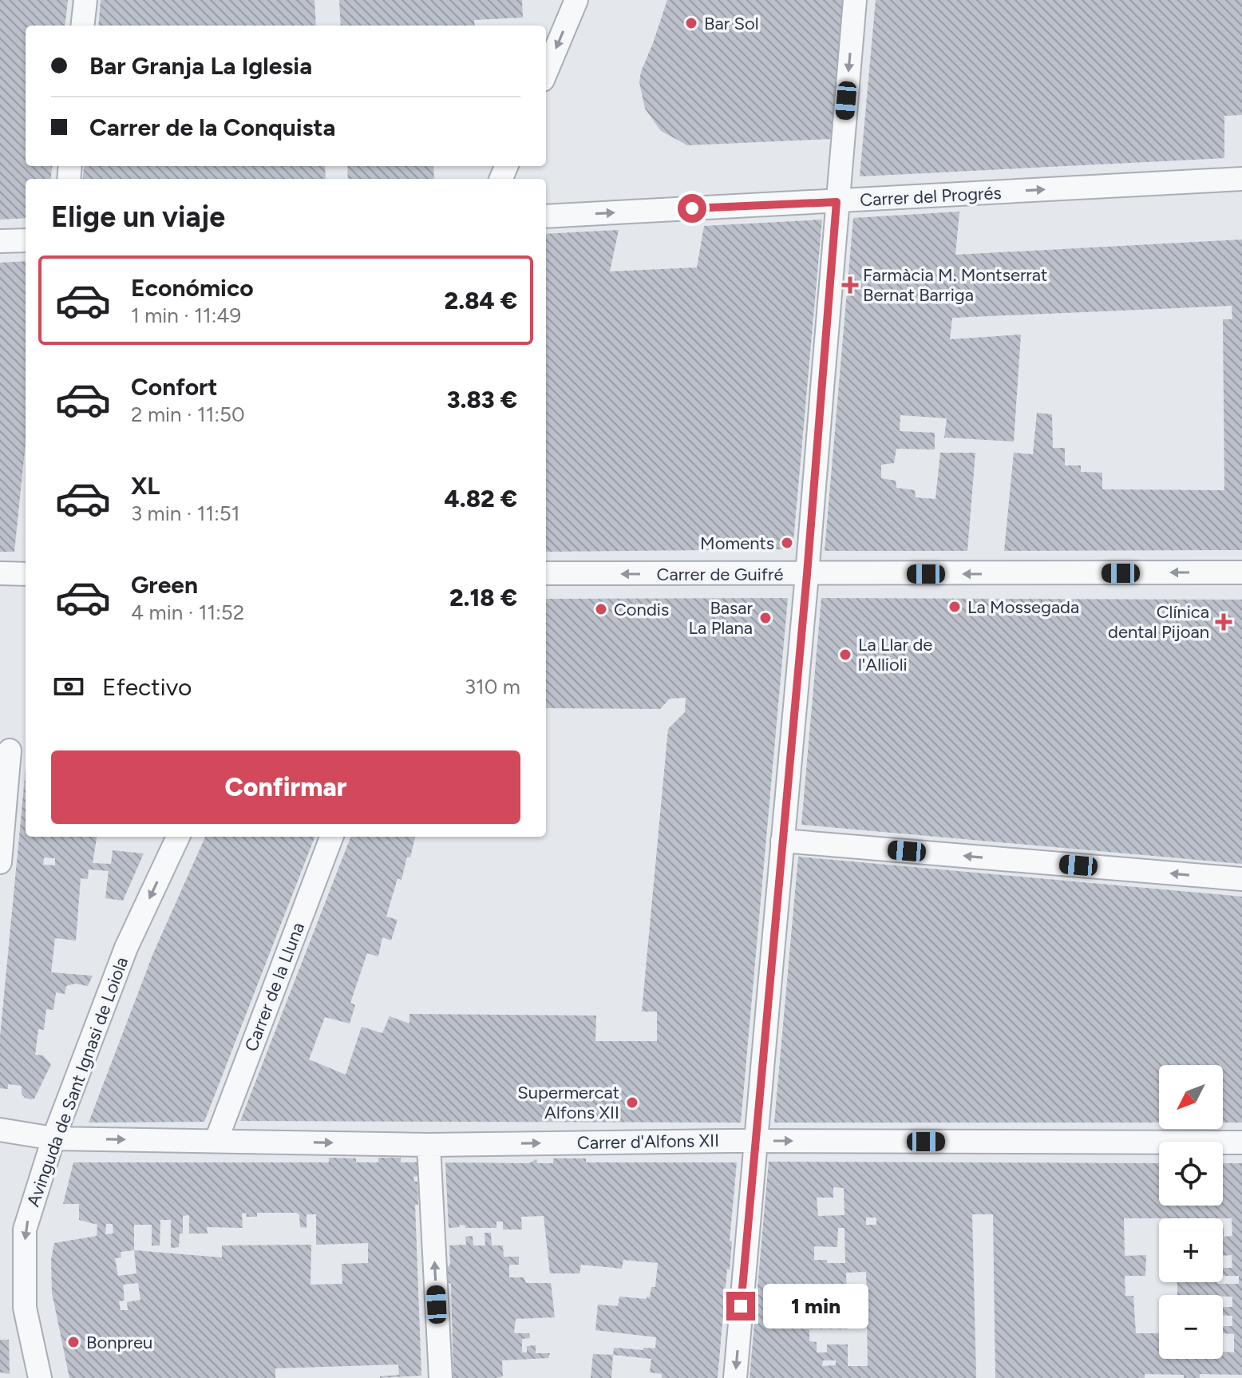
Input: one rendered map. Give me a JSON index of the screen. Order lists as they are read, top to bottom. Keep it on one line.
{"streets":{"street":["Carrer del Progrés","Carrer de Guifré","Carrer de la Lluna","Avinguda de Sant Ignasi de Loiola","Carrer d'Alfons XII"]},"crossings":[["Carrer de la Lluna","Carrer d'Alfons XII"],["Avinguda de Sant Ignasi de Loiola","Carrer d'Alfons XII"]],"one_way":["Carrer del Progrés","Carrer de Guifré","Avinguda de Sant Ignasi de Loiola","Carrer d'Alfons XII"],"places":{"other":["Bar Sol","Moments","La Mossegada","Condis","Basar La Plana","La Llar de l'Allioli","Supermercat Alfons XII","Bonpreu"],"health":["Farmàcia M. Montserrat Bernat Barriga","Clínica dental Pijoan"]},"north":"bottom left","page":{"banner":["Bar Granja La Iglesia","Carrer de la Conquista"],"heading":"Elige un viaje","list":[{"name":"Económico","note":"1 min · 11:49","value":"2.84 €"},{"name":"Confort","note":"2 min · 11:50","value":"3.83 €"},{"name":"XL","note":"3 min · 11:51","value":"4.82 €"},{"name":"Green","note":"4 min · 11:52","value":"2.18 €"}],"pay":["Efectivo","310 m"],"buttons":"Confirmar","map_buttons":["+","−"],"bubble":"1 min"}}
